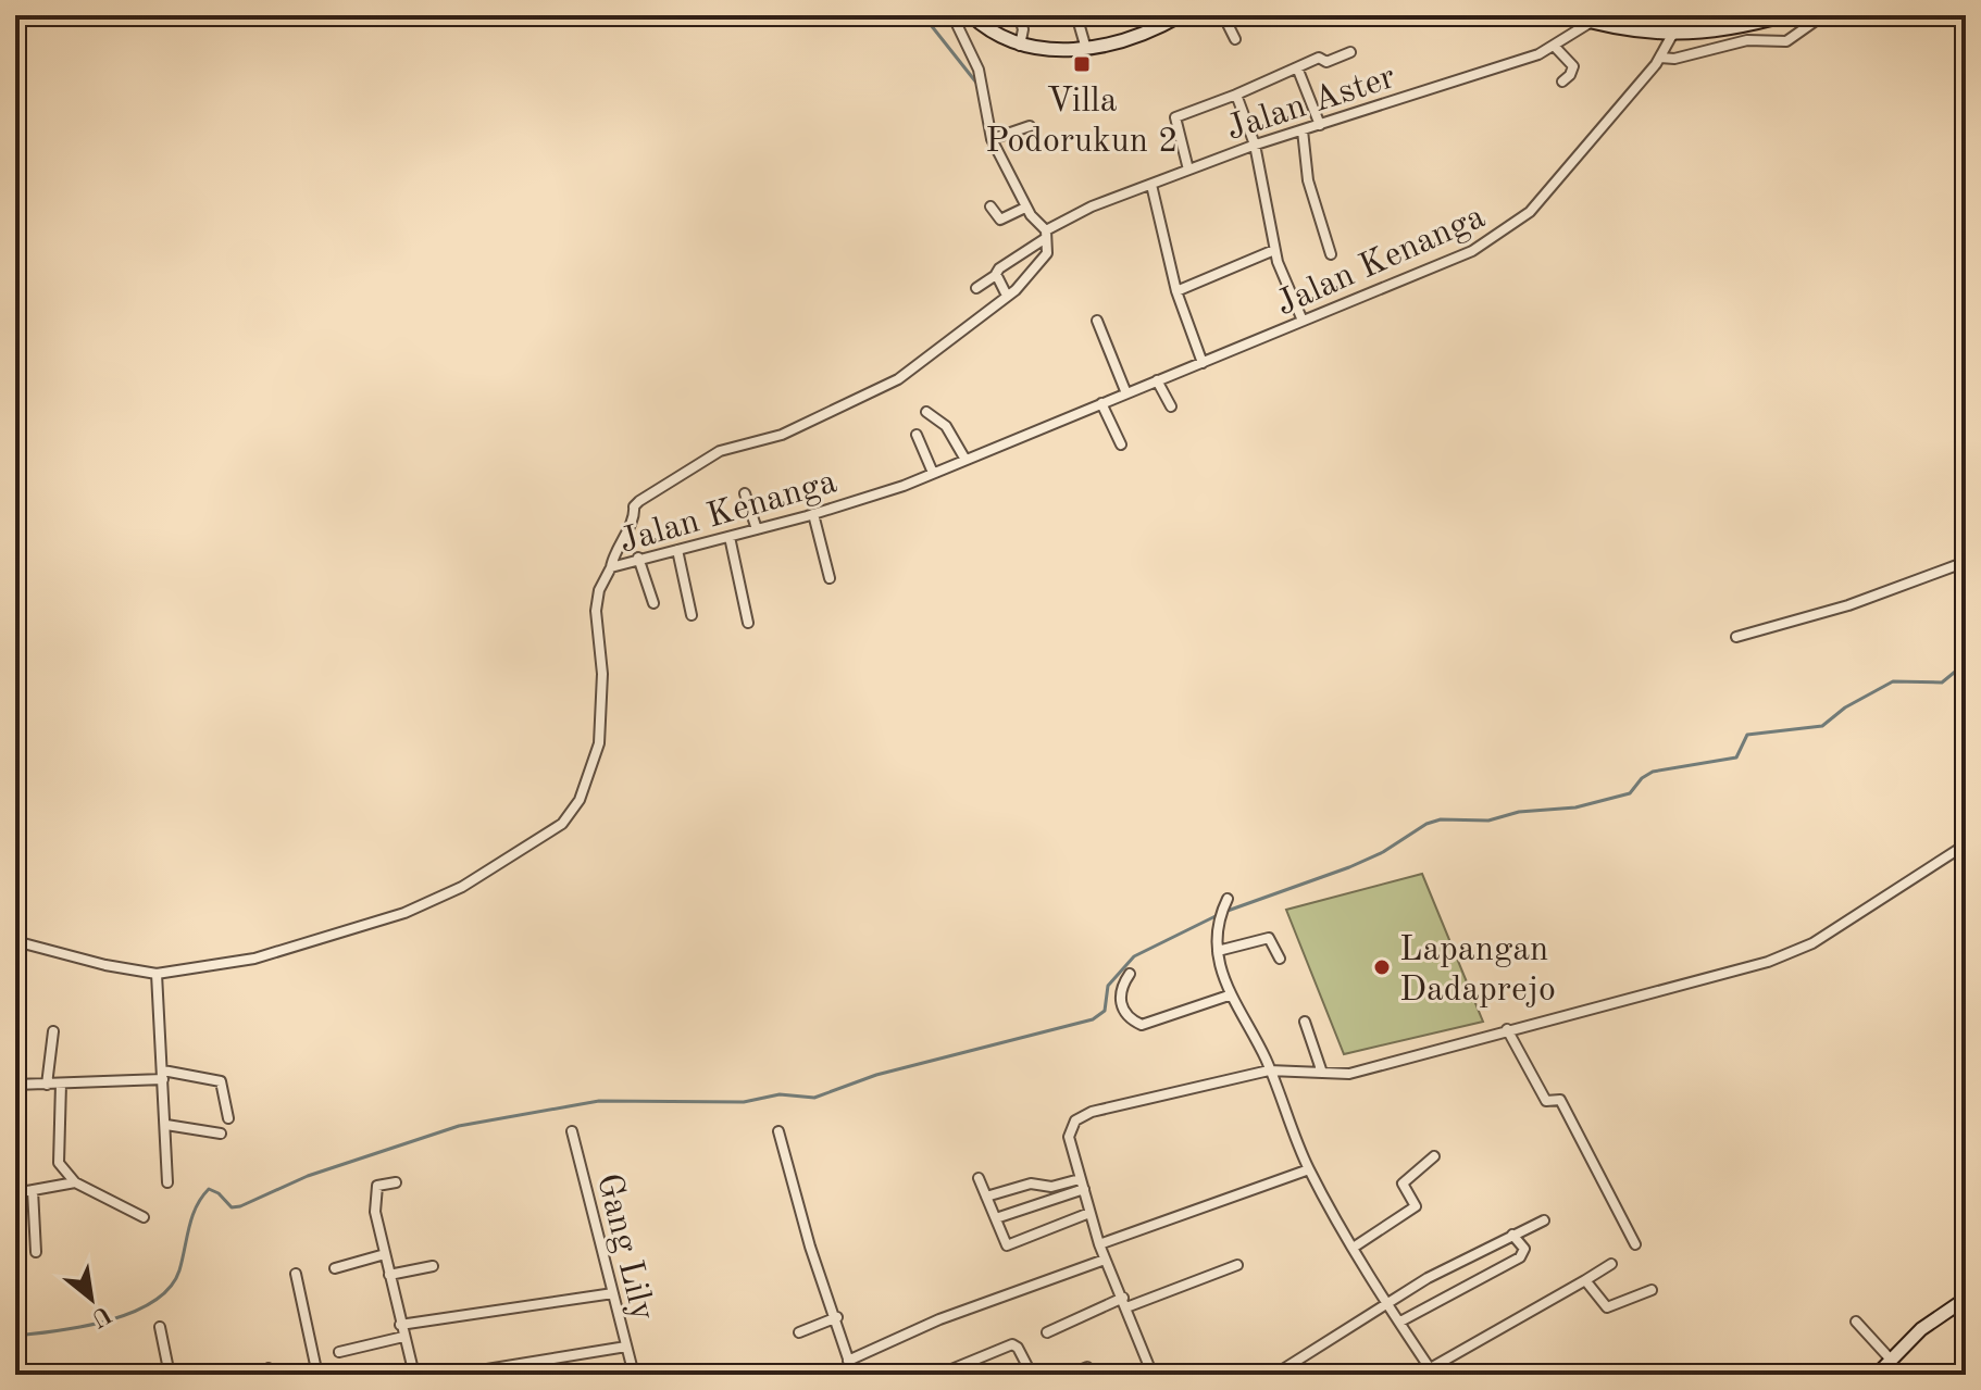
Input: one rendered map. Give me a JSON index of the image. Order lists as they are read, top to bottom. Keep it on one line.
{"streets":{"street":["Jalan Aster","Jalan Kenanga","Gang Lily"]},"places":{"transit":["Villa Podorukun 2"],"other":["Lapangan Dadaprejo"]},"north":"bottom right"}
